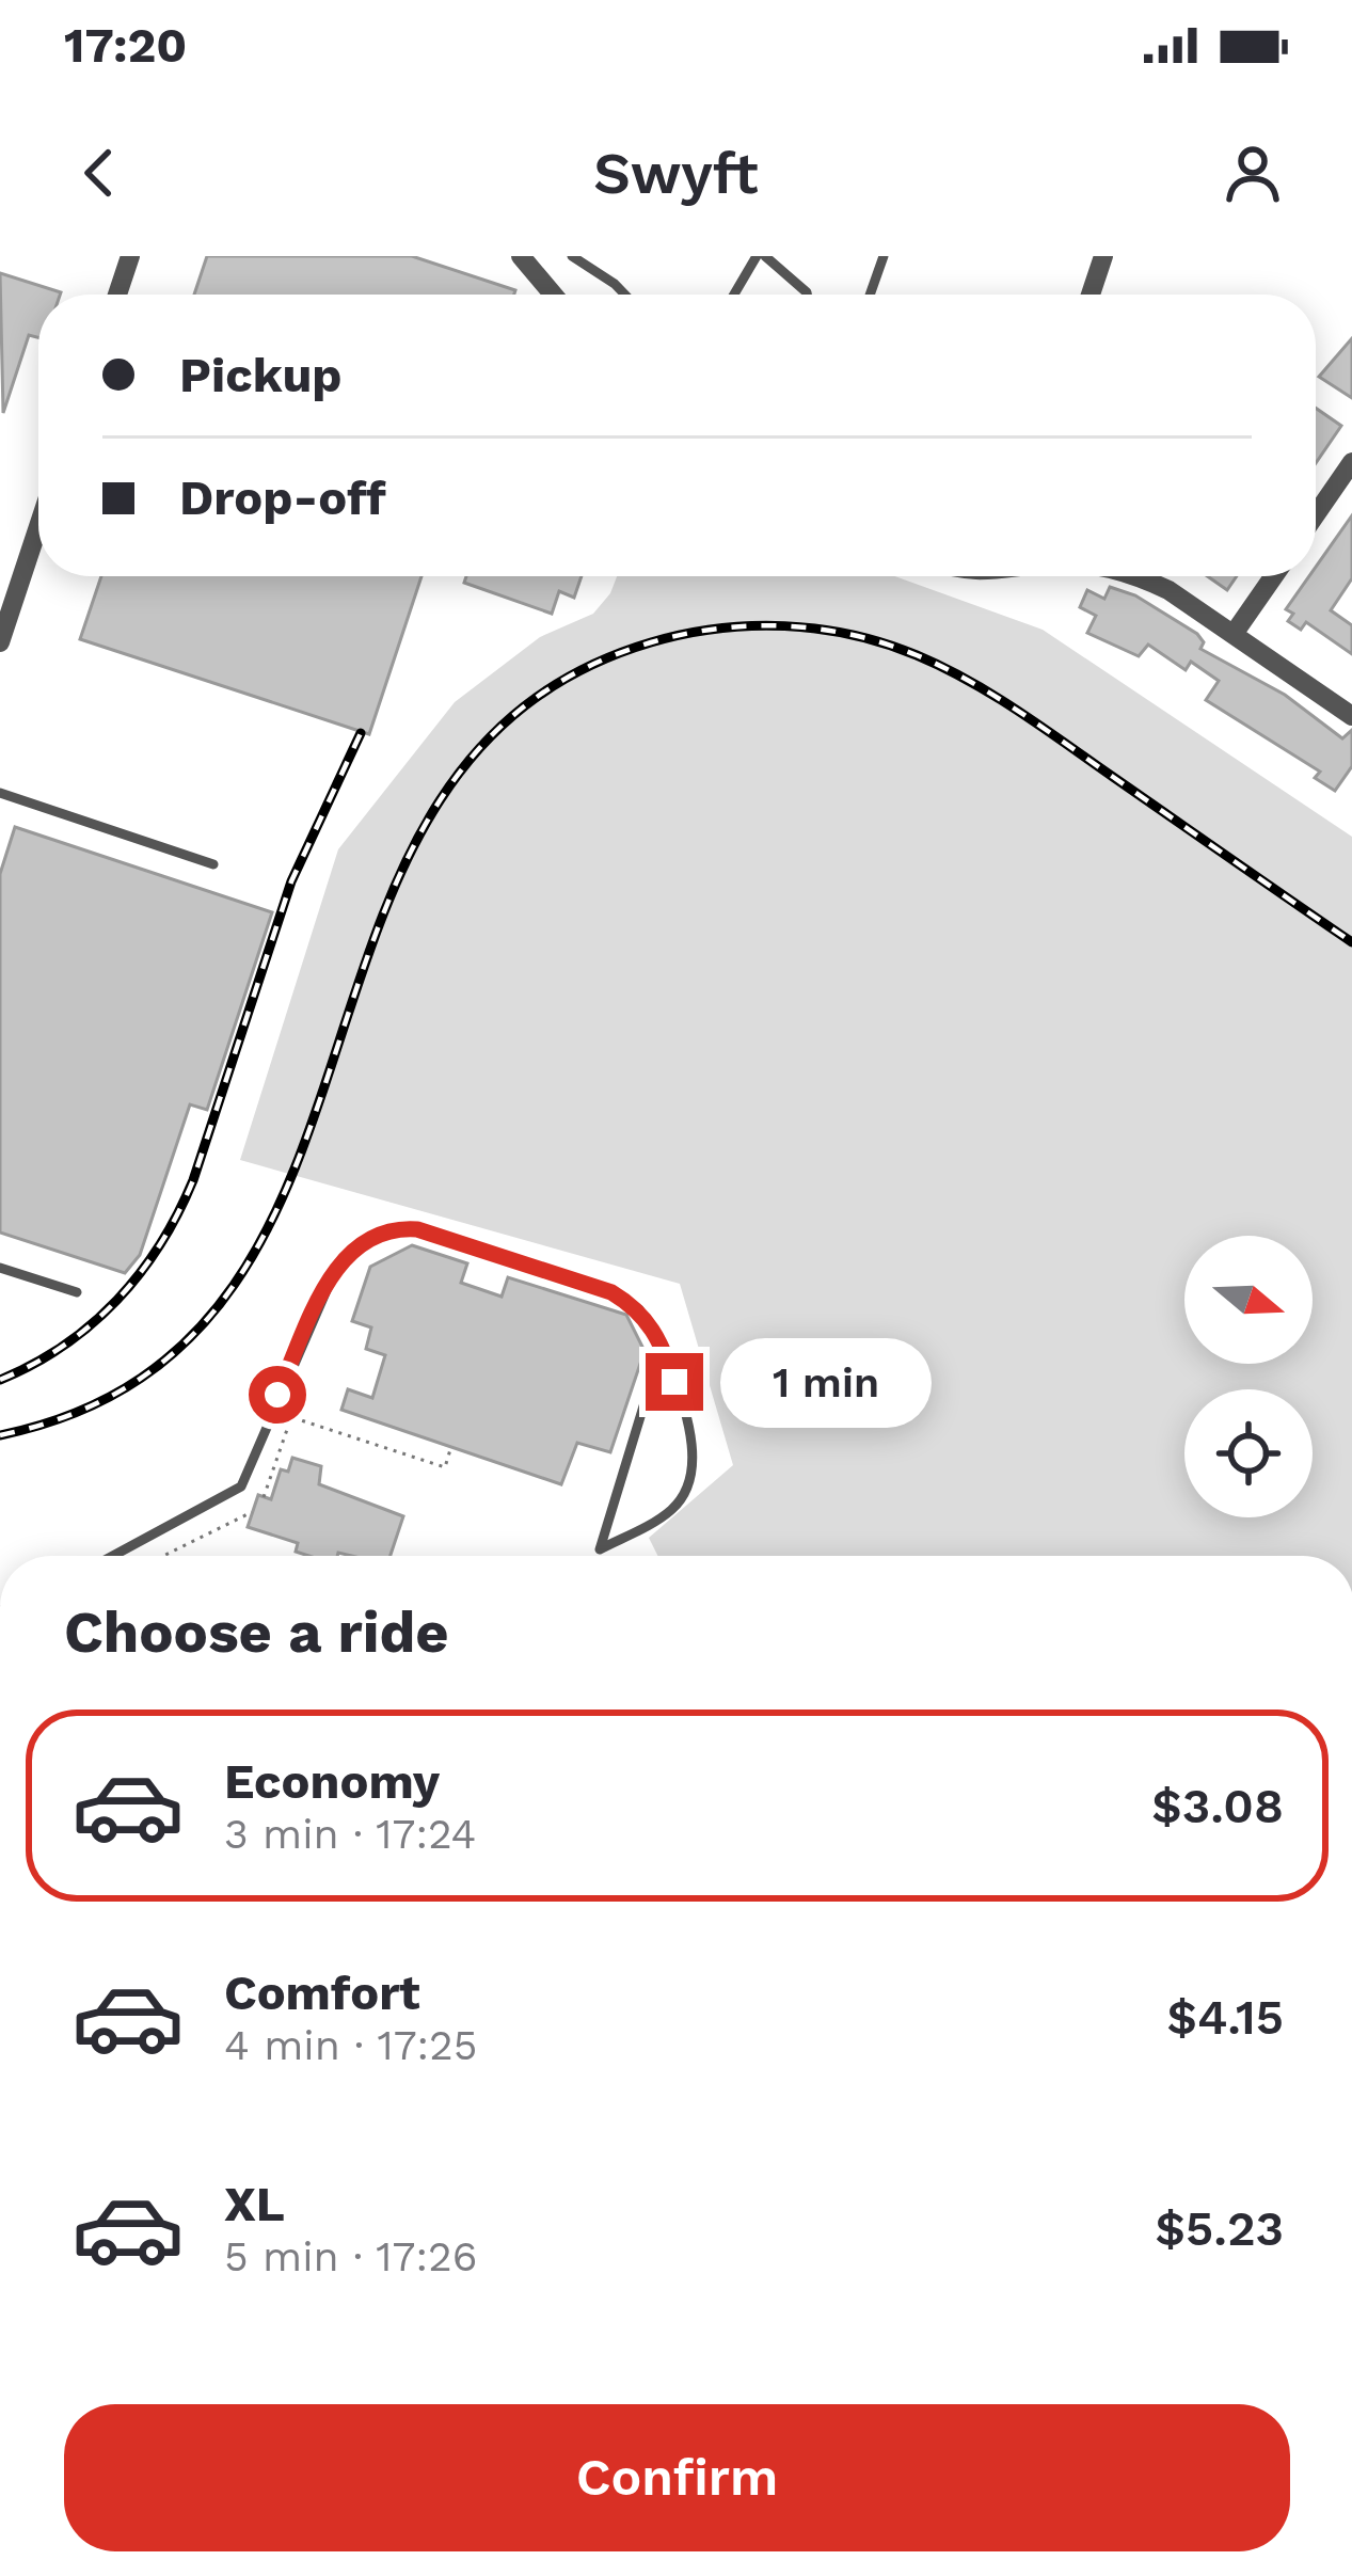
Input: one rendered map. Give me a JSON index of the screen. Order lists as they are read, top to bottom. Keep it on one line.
{"north":"right","page":{"status":"17:20","header":"Swyft","banner":["Pickup","Drop-off"],"bubble":"1 min","heading":"Choose a ride","list":[{"name":"Economy","note":"3 min · 17:24","value":"$3.08"},{"name":"Comfort","note":"4 min · 17:25","value":"$4.15"},{"name":"XL","note":"5 min · 17:26","value":"$5.23"}],"buttons":"Confirm"}}
